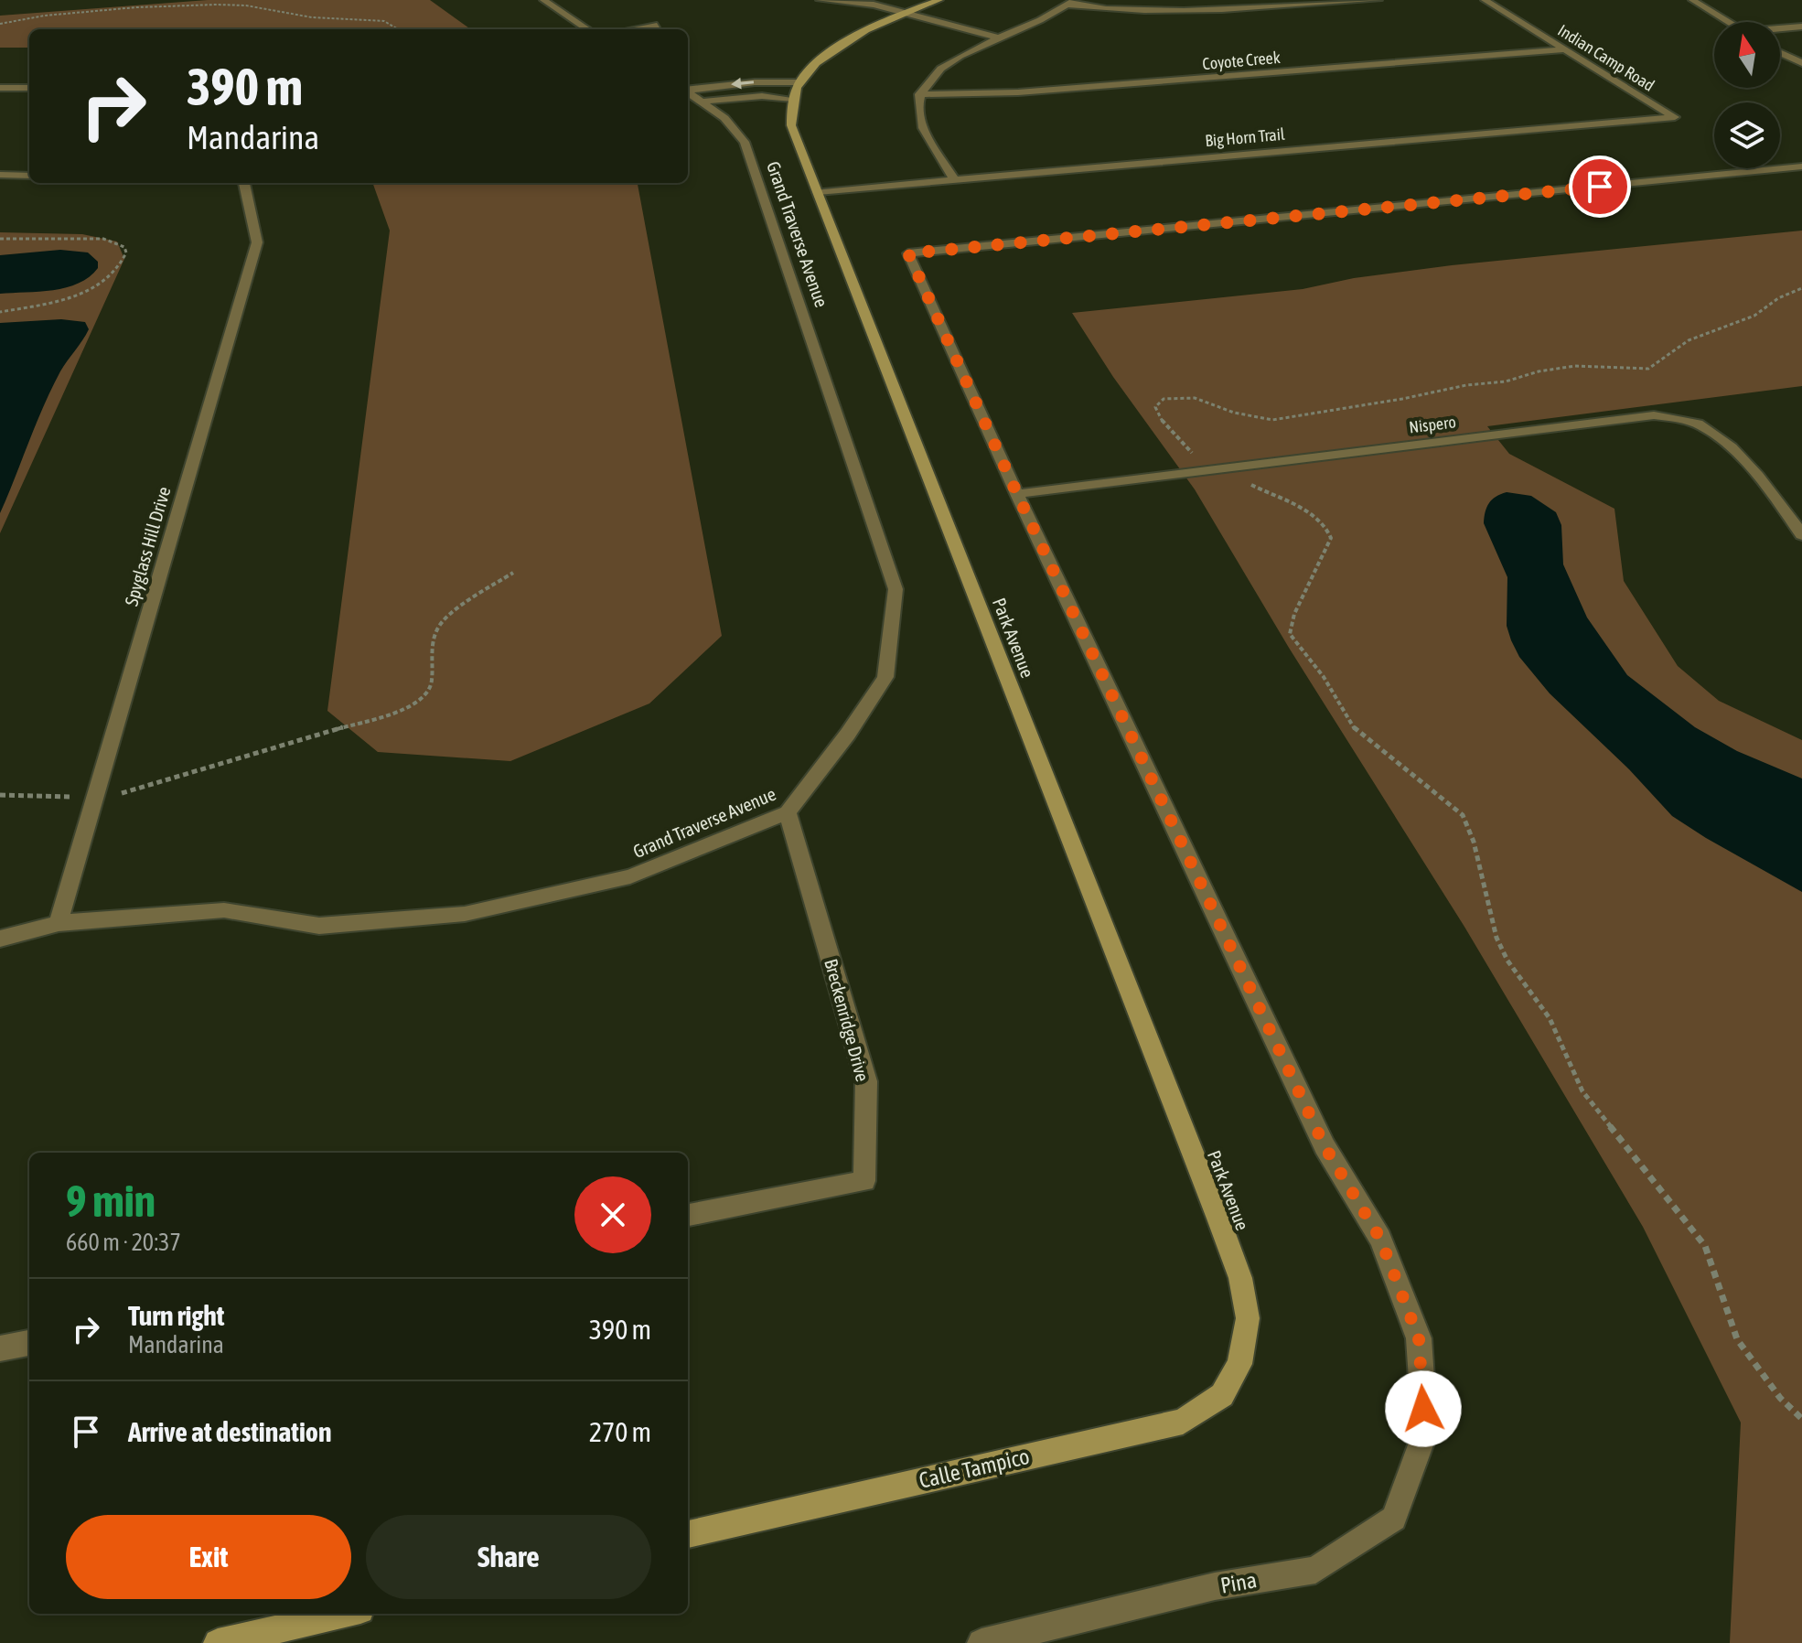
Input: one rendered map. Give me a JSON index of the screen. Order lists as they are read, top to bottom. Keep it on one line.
{"streets":{"street":["Indian Camp Road","Coyote Creek","Big Horn Trail","Grand Traverse Avenue","Nispero","Spyglass Hill Drive","Park Avenue","Breckenridge Drive","Calle Tampico","Pina"]},"crossings":[["Indian Camp Road","Coyote Creek"],["Indian Camp Road","Big Horn Trail"],["Big Horn Trail","Park Avenue"],["Grand Traverse Avenue","Spyglass Hill Drive"],["Grand Traverse Avenue","Breckenridge Drive"],["Nispero","Pina"],["Park Avenue","Calle Tampico"]],"north":"top","page":{"turn":["390 m","Mandarina"],"heading":["9 min","660 m · 20:37"],"list":[{"name":"Turn right","note":"Mandarina","value":"390 m"},{"name":"Arrive at destination","value":"270 m"}],"buttons":["Exit","Share"]}}
